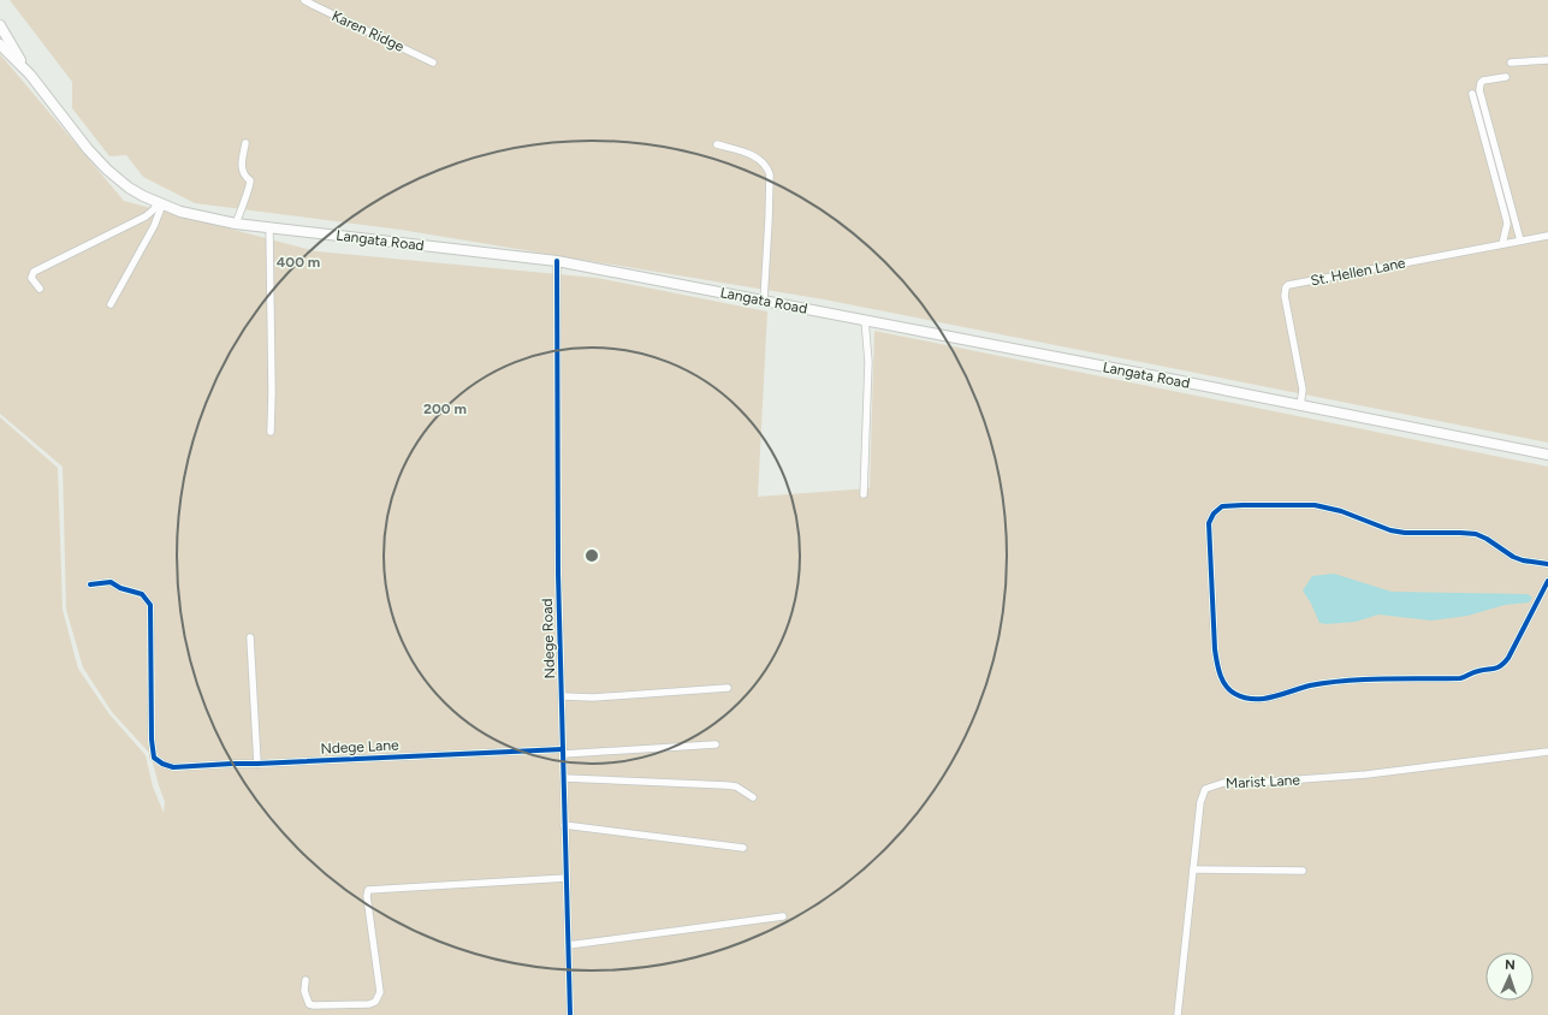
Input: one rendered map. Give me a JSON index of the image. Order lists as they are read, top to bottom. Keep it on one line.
{"streets":{"main road":["Langata Road"],"street":["Karen Ridge","St. Hellen Lane","Ndege Road","Ndege Lane","Marist Lane"]},"crossings":[["Langata Road","St. Hellen Lane"],["Langata Road","Ndege Road"],["Ndege Road","Ndege Lane"]],"north":"top","rings":["400 m","200 m"]}
